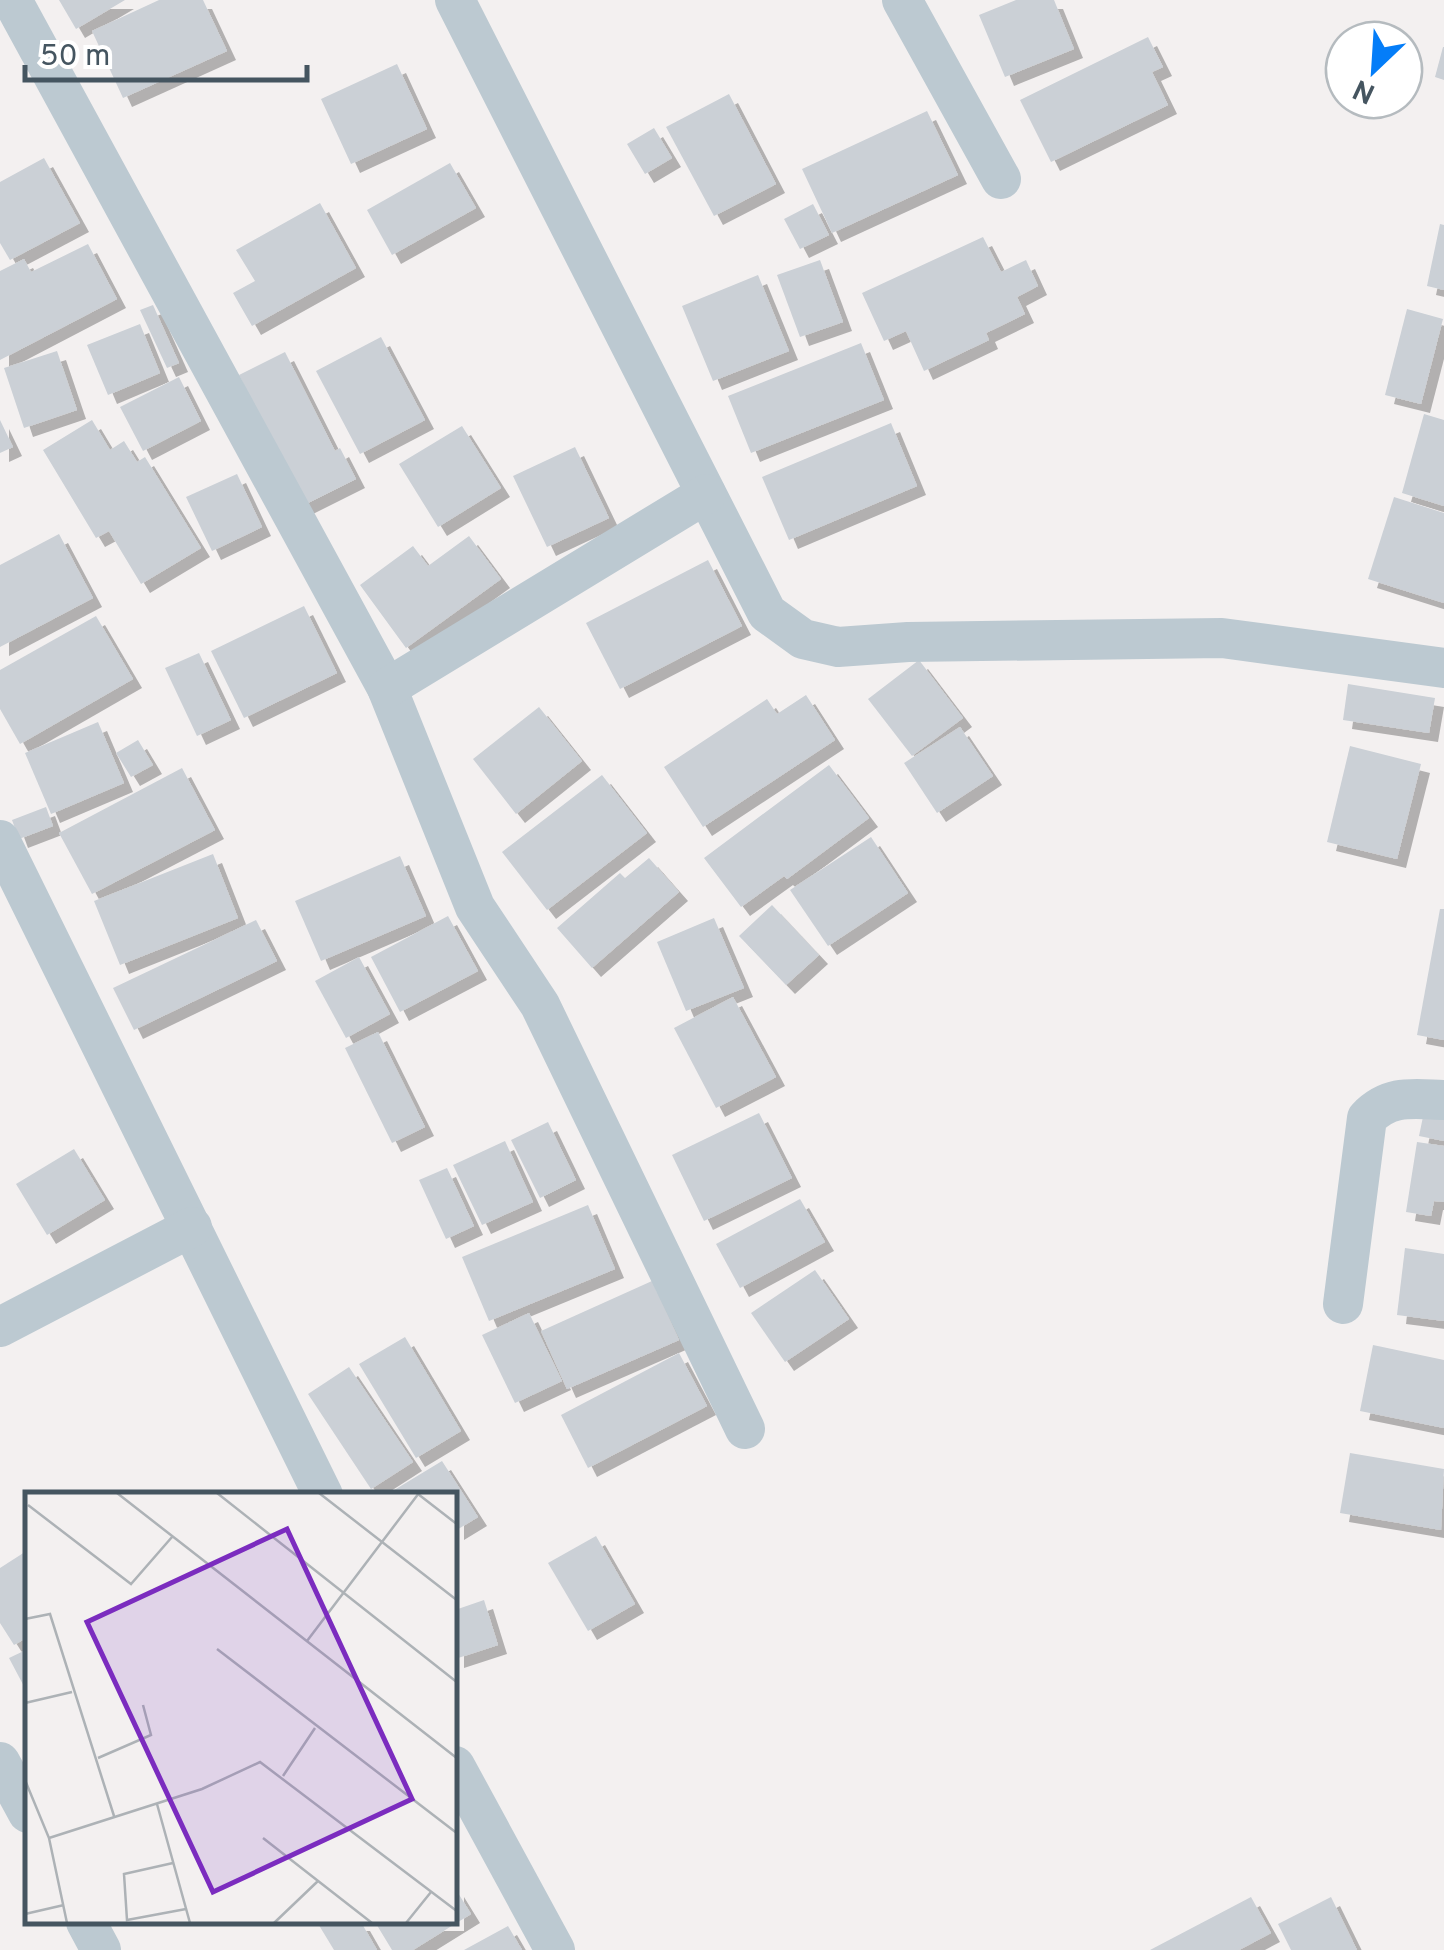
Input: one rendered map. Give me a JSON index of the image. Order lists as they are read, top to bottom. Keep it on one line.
{"scale_bar":"50 m","north":"bottom left"}
